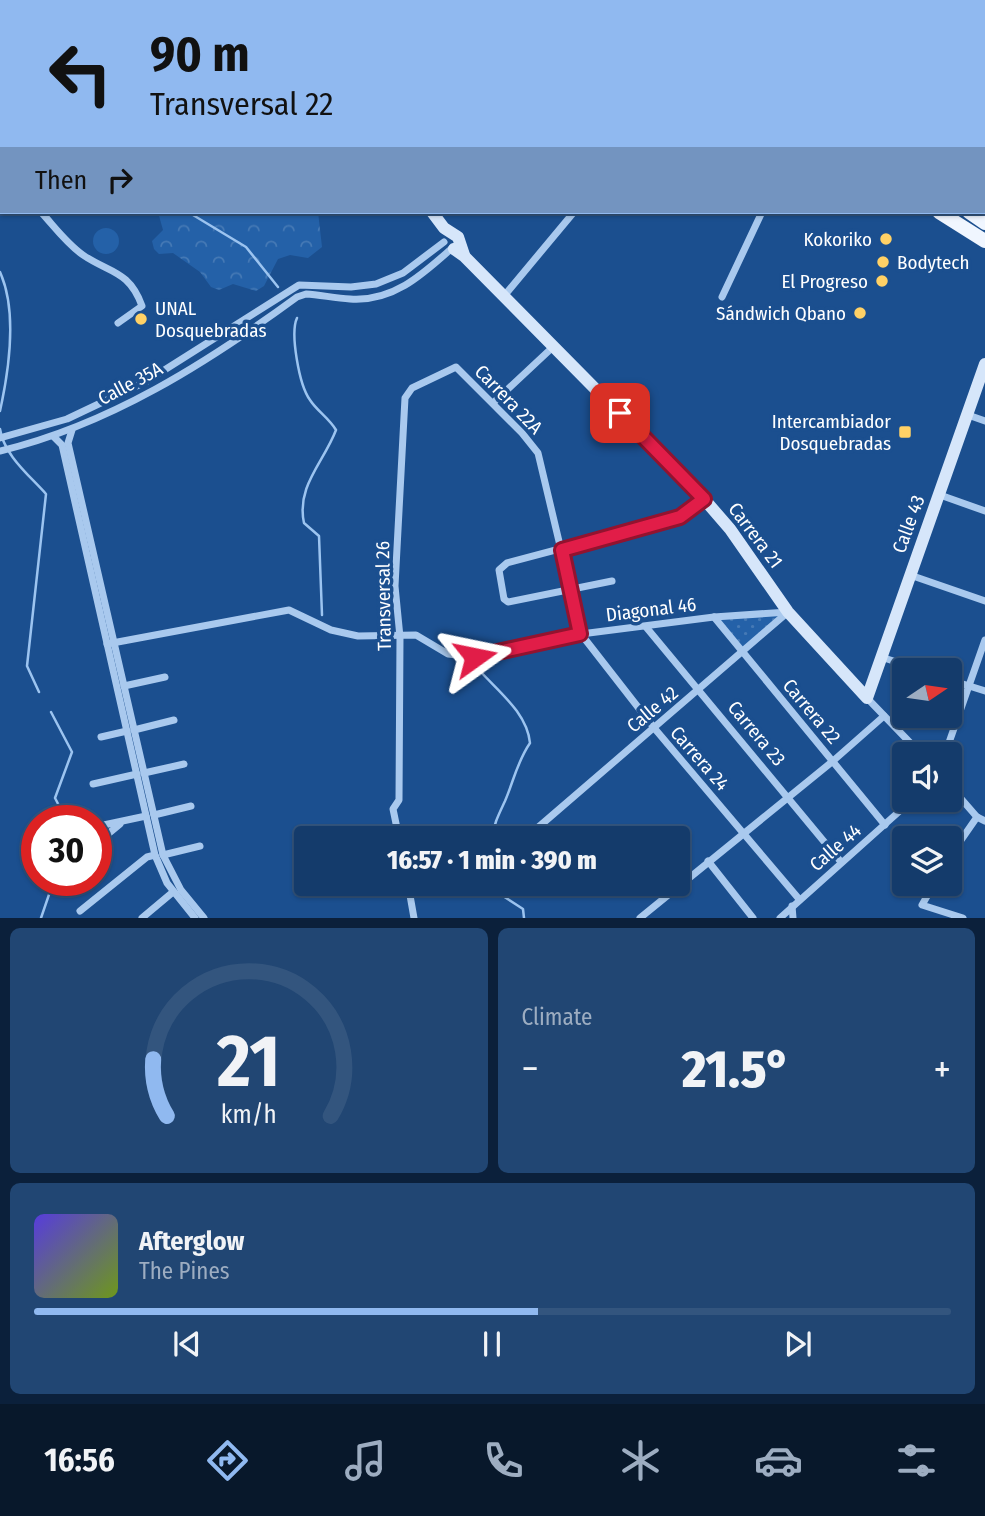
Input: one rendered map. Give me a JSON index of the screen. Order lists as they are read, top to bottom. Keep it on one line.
{"streets":{"street":["Calle 35A","Carrera 22A","Calle 43","Carrera 21","Transversal 26","Diagonal 46","Calle 42","Carrera 22","Carrera 23","Carrera 24","Calle 44"]},"crossings":[["Calle 35A","Carrera 21"],["Carrera 22A","Transversal 26"],["Calle 43","Carrera 21"],["Carrera 21","Diagonal 46"],["Carrera 21","Calle 42"],["Transversal 26","Diagonal 46"],["Diagonal 46","Calle 42"],["Diagonal 46","Carrera 22"],["Diagonal 46","Carrera 23"],["Diagonal 46","Carrera 24"],["Calle 42","Carrera 22"],["Calle 42","Carrera 23"],["Calle 42","Carrera 24"],["Carrera 22","Calle 44"],["Carrera 23","Calle 44"],["Carrera 24","Calle 44"]],"places":{"other":["Kokoriko","Bodytech","El Progreso","Sándwich Qbano","UNAL Dosquebradas"],"transit":["Intercambiador Dosquebradas"]},"north":"right","page":{"turn":["90 m","Transversal 22"],"then":"Then","limit":"30","trip":"16:57 · 1 min · 390 m","tile":"Climate","heat":["−","21.5°","+"],"song":["Afterglow","The Pines"],"tabs":"16:56","gauge":["21","km/h"]}}
